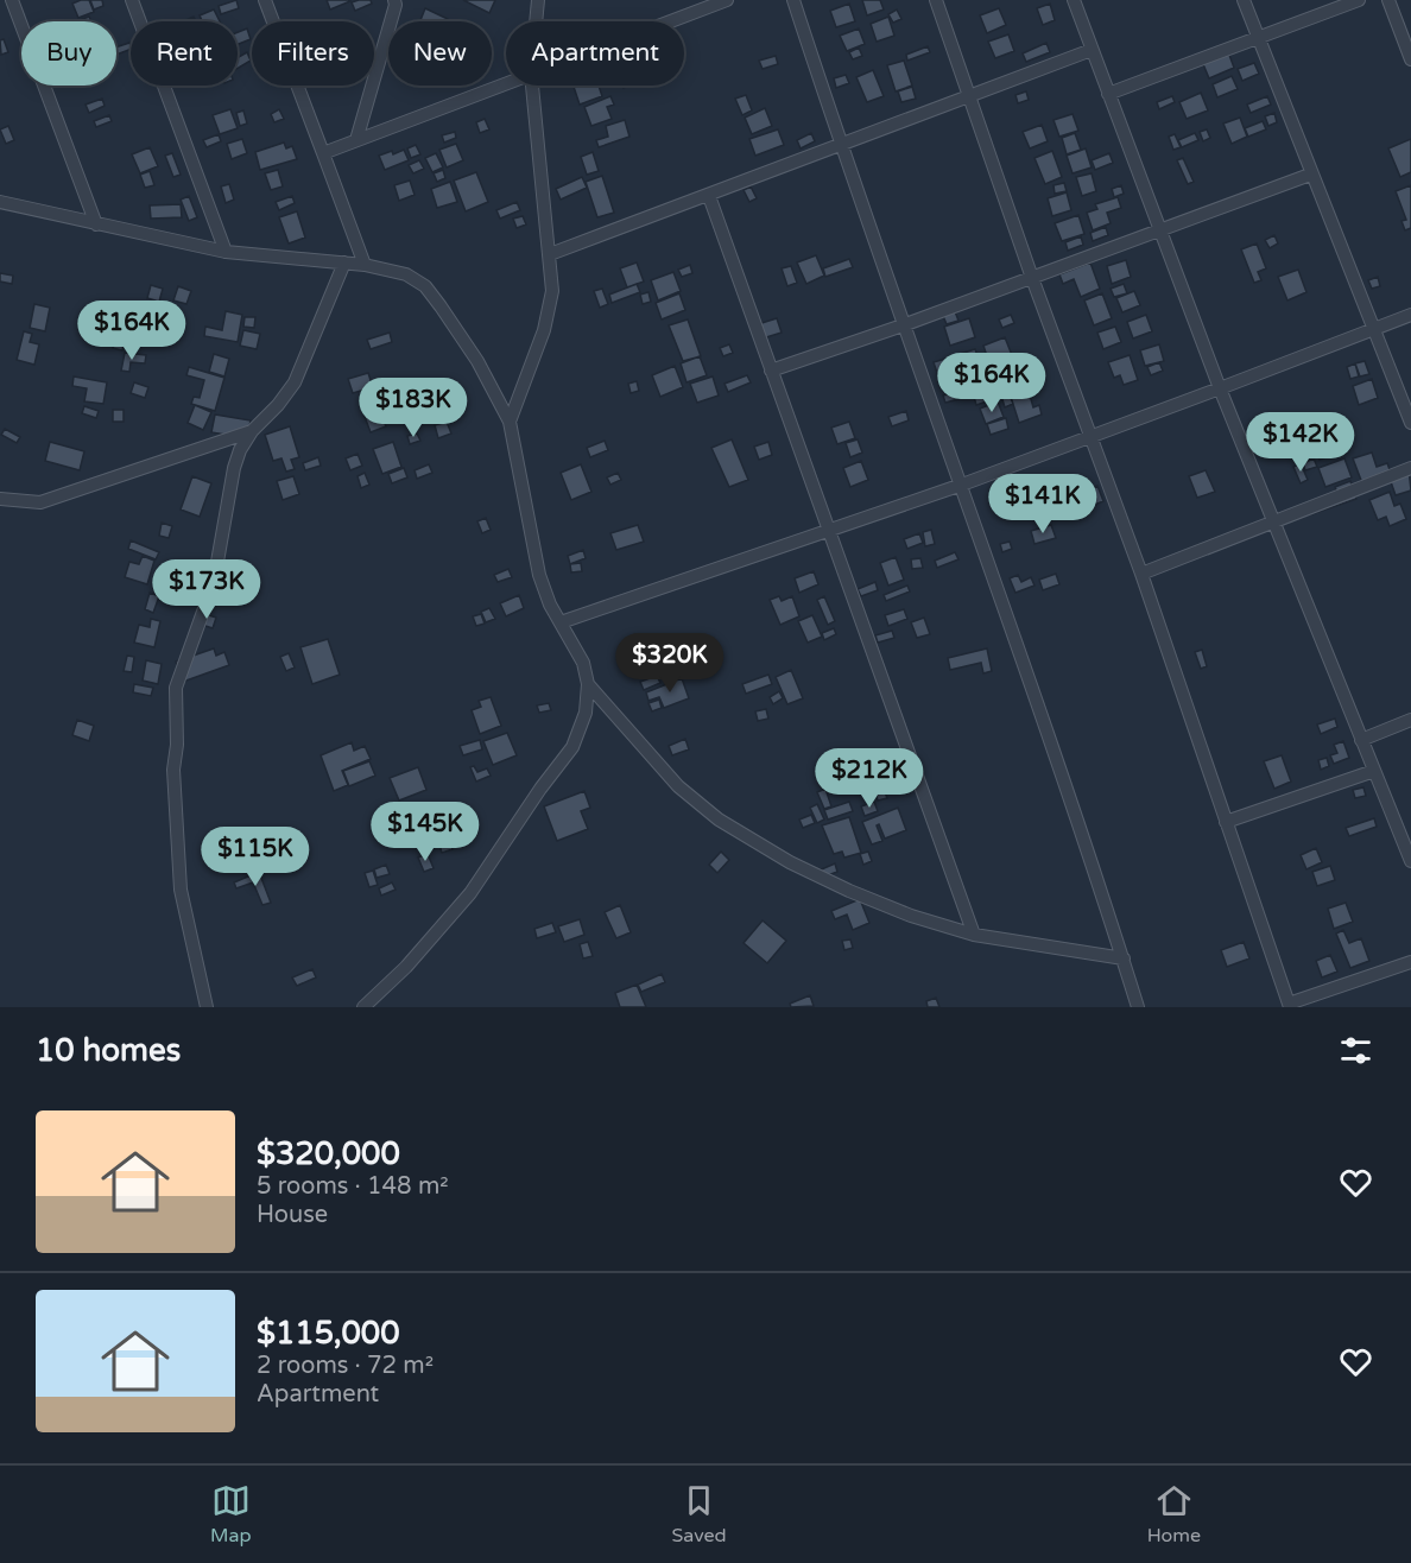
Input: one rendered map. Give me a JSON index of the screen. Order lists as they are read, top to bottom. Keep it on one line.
{"page":{"chip":["Buy","Rent","Filters","New","Apartment"],"price":["$164K","$164K","$183K","$142K","$141K","$173K","$320K","$212K","$145K","$115K"],"heading":"10 homes","list":[{"name":"$320,000","note":"5 rooms · 148 m² · House"},{"name":"$115,000","note":"2 rooms · 72 m² · Apartment"}],"tabs":["Map","Saved","Home"]}}
